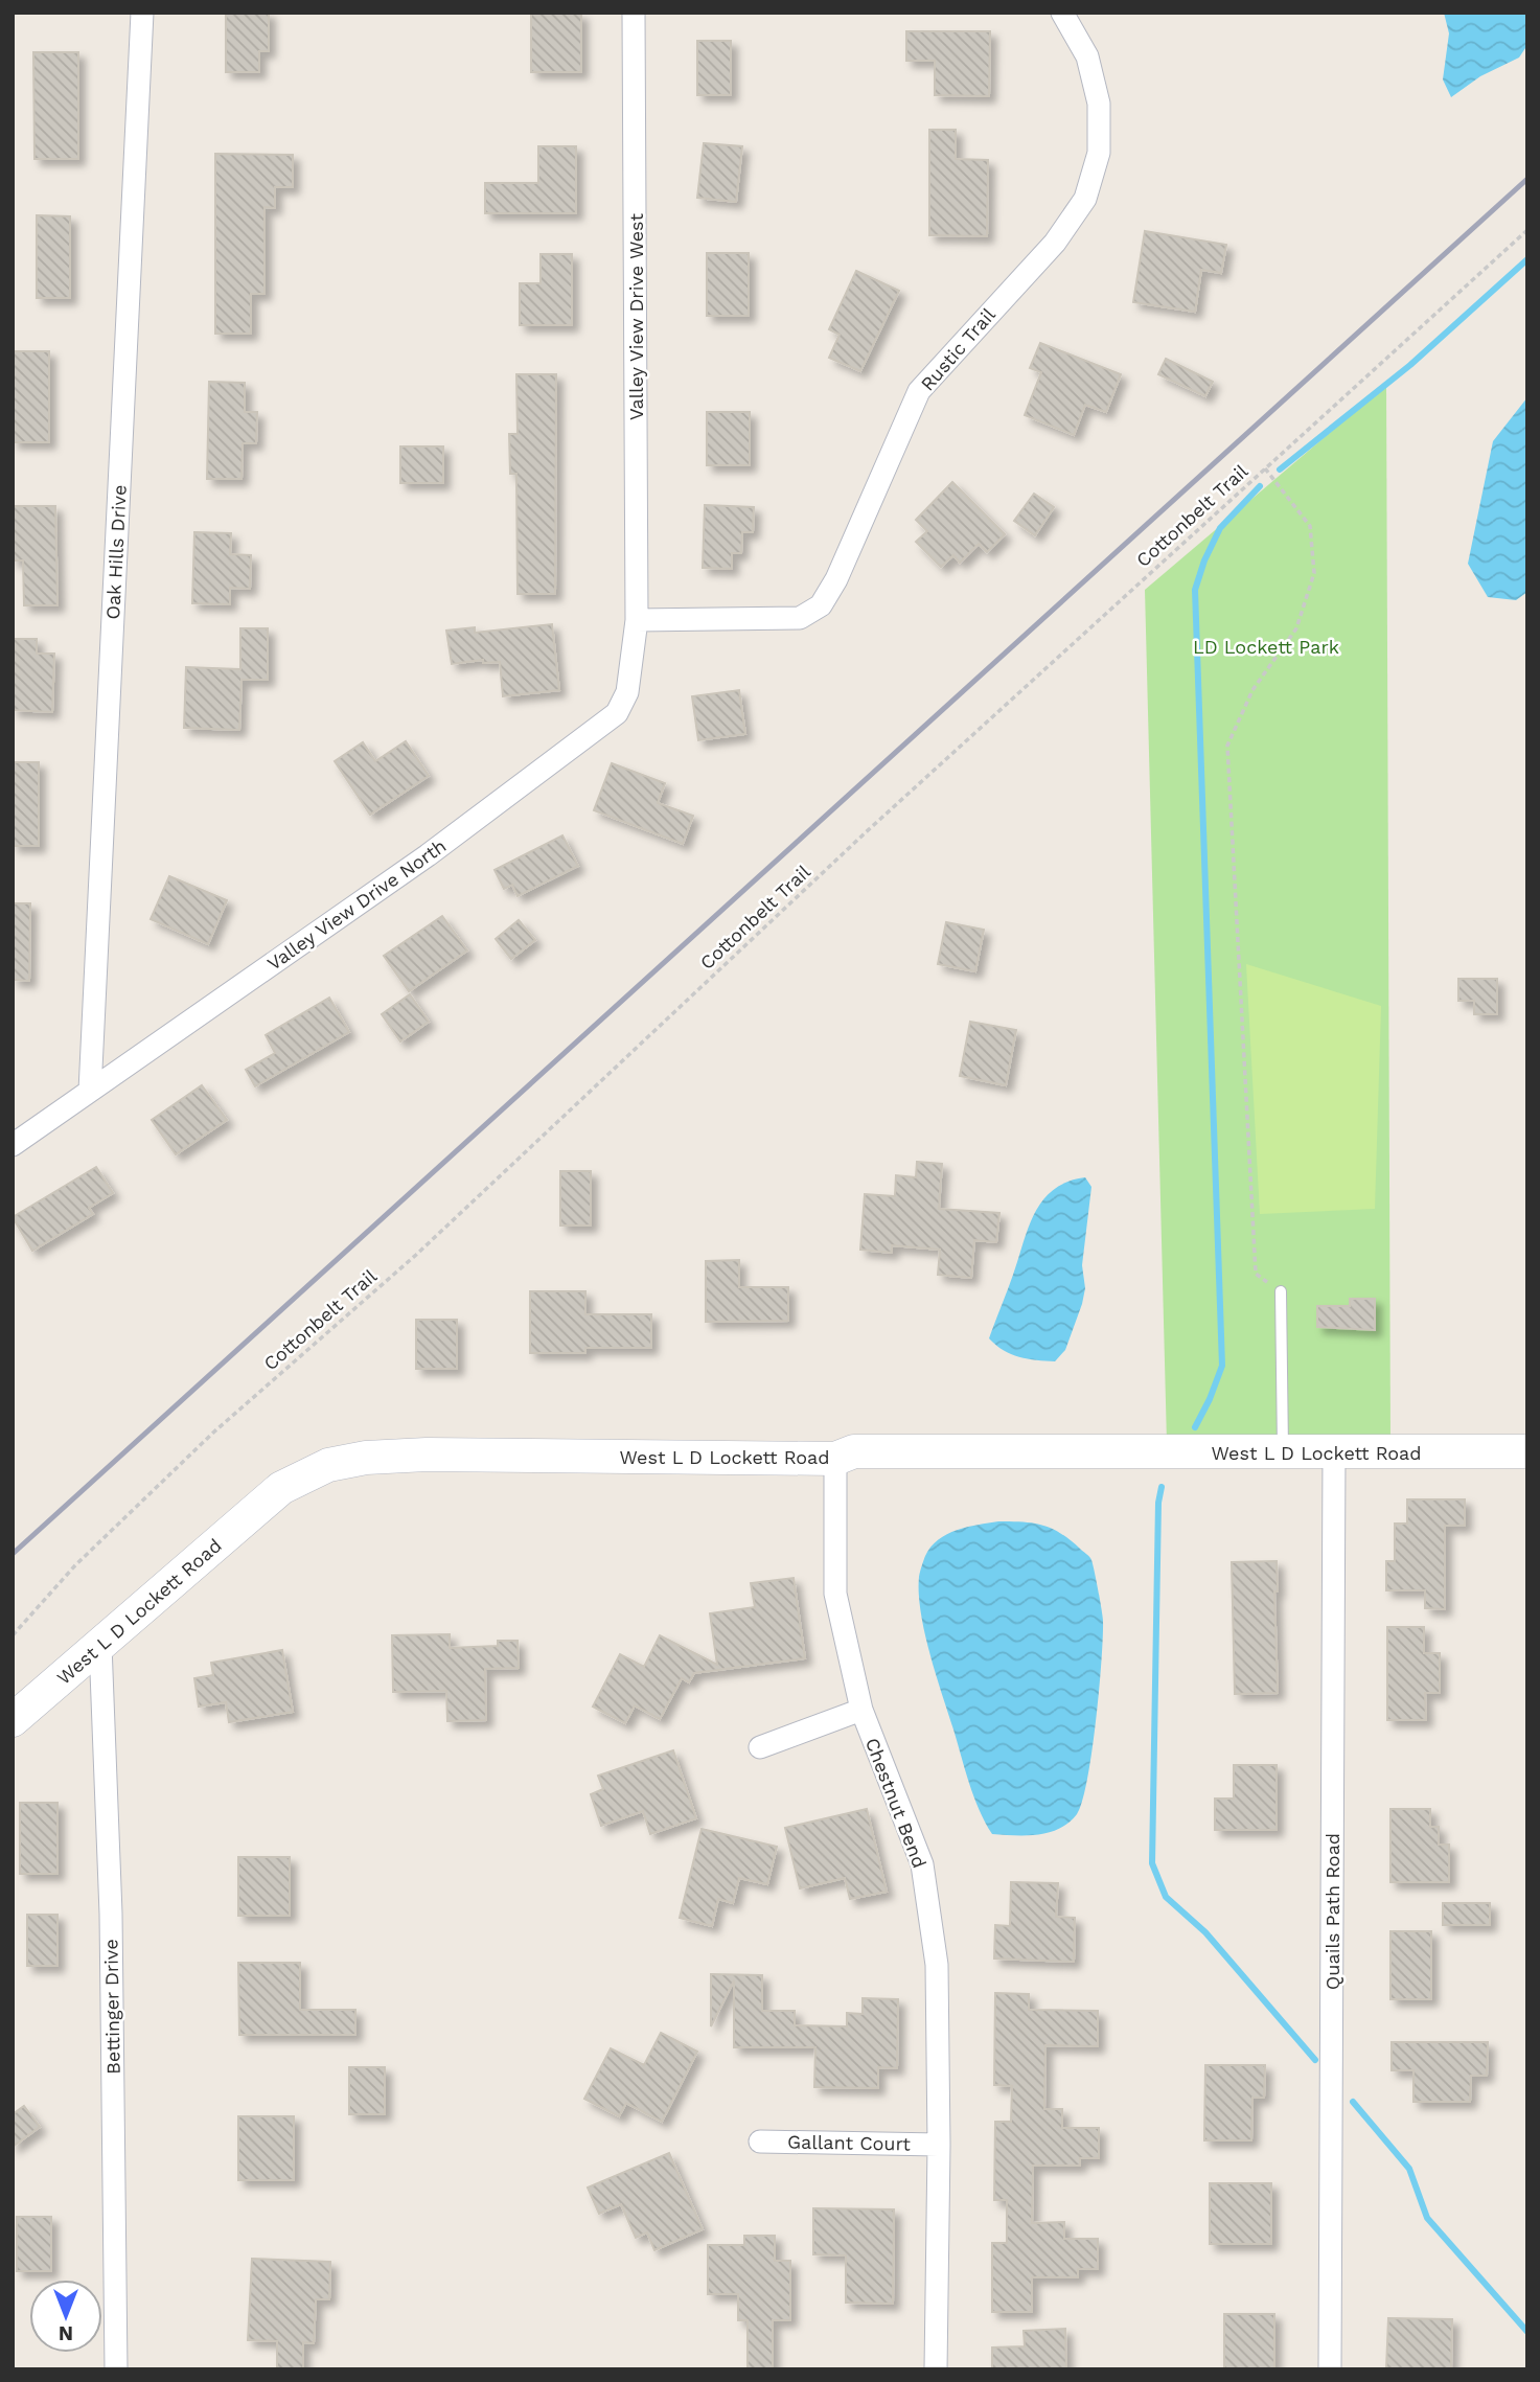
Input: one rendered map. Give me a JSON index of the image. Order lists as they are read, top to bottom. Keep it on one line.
{"streets":{"main road":["West L D Lockett Road"],"street":["Valley View Drive West","Rustic Trail","Oak Hills Drive","Valley View Drive North","Chestnut Bend","Quails Path Road","Bettinger Drive","Gallant Court"],"path":["Cottonbelt Trail"]},"crossings":[["Valley View Drive West","Rustic Trail"],["Valley View Drive West","Valley View Drive North"],["Rustic Trail","Valley View Drive North"],["Oak Hills Drive","Valley View Drive North"],["West L D Lockett Road","Chestnut Bend"],["West L D Lockett Road","Quails Path Road"],["West L D Lockett Road","Bettinger Drive"],["Chestnut Bend","Gallant Court"]],"parks":["LD Lockett Park"],"north":"bottom"}
